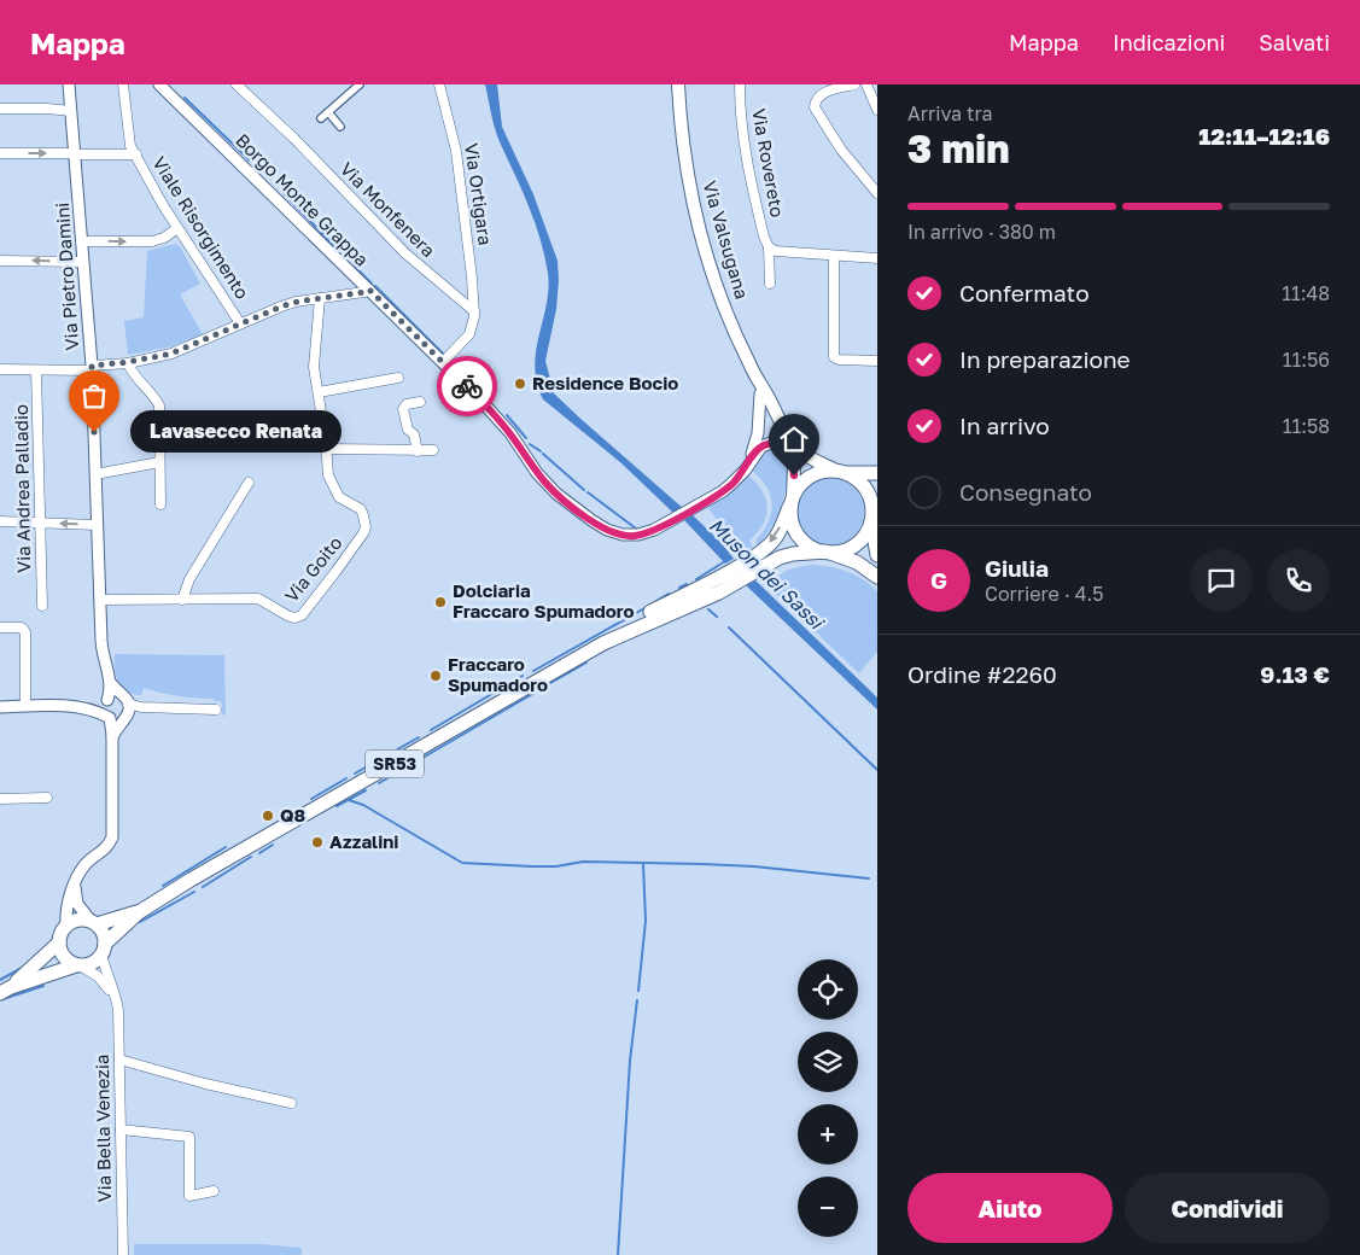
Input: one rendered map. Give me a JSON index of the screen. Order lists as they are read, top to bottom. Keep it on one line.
{"streets":{"main road":["Via Valsugana","SR53"],"street":["Via Rovereto","Via Ortigara","Borgo Monte Grappa","Via Monfenera","Viale Risorgimento","Via Pietro Damini","Via Andrea Palladio","Via Goito","Via Bella Venezia"]},"crossings":[["Via Ortigara","Via Monfenera"],["Borgo Monte Grappa","Via Valsugana"],["Via Valsugana","SR53"],["Via Pietro Damini","Via Goito"],["SR53","Via Bella Venezia"]],"water":["Muson dei Sassi"],"places":["Residence Bocio","Lavasecco Renata","Dolciaria Fraccaro Spumadoro","Fraccaro Spumadoro","Q8","Azzalini"],"page":{"header":"Mappa","nav":["Mappa","Indicazioni","Salvati"],"heading":["3 min","Arriva tra","12:11–12:16"],"panel":["Giulia","Corriere · 4.5","Ordine #2260","9.13 €"],"bar":"In arrivo · 380 m","list":[["Confermato","11:48"],["In preparazione","11:56"],["In arrivo","11:58"],"Consegnato"],"bubble":"Lavasecco Renata","round":"G","map_buttons":["+","−"],"buttons":["Aiuto","Condividi"]}}
